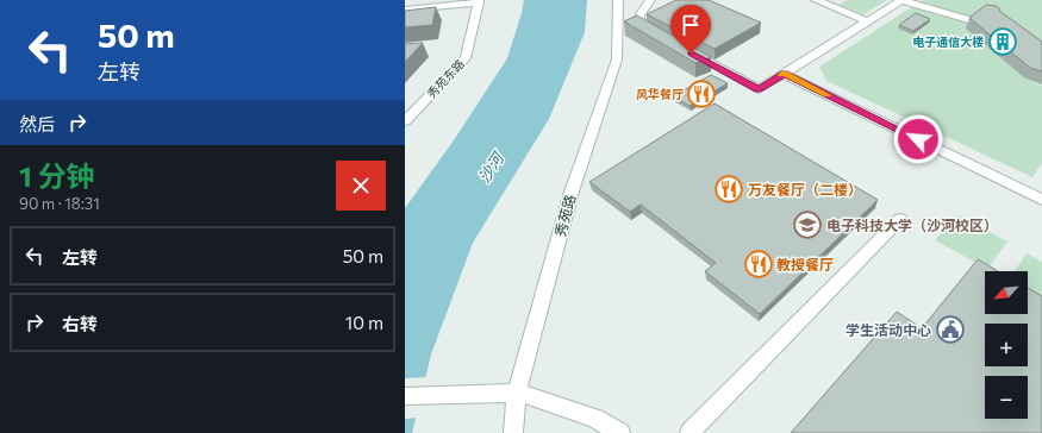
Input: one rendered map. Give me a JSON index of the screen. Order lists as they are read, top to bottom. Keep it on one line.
{"streets":{"street":["秀苑东路","秀苑路"]},"water":["沙河"],"places":{"building":["电子通信大楼"],"restaurant":["风华餐厅","万友餐厅（二楼）","教授餐厅"],"school or university":["电子科技大学（沙河校区）"],"public building":["学生活动中心"]},"north":"bottom left","page":{"turn":["50 m","左转"],"then":"然后","heading":["1 分钟","90 m · 18:31"],"list":[{"name":"左转","value":"50 m"},{"name":"右转","value":"10 m"}],"map_buttons":["+","−"]}}
